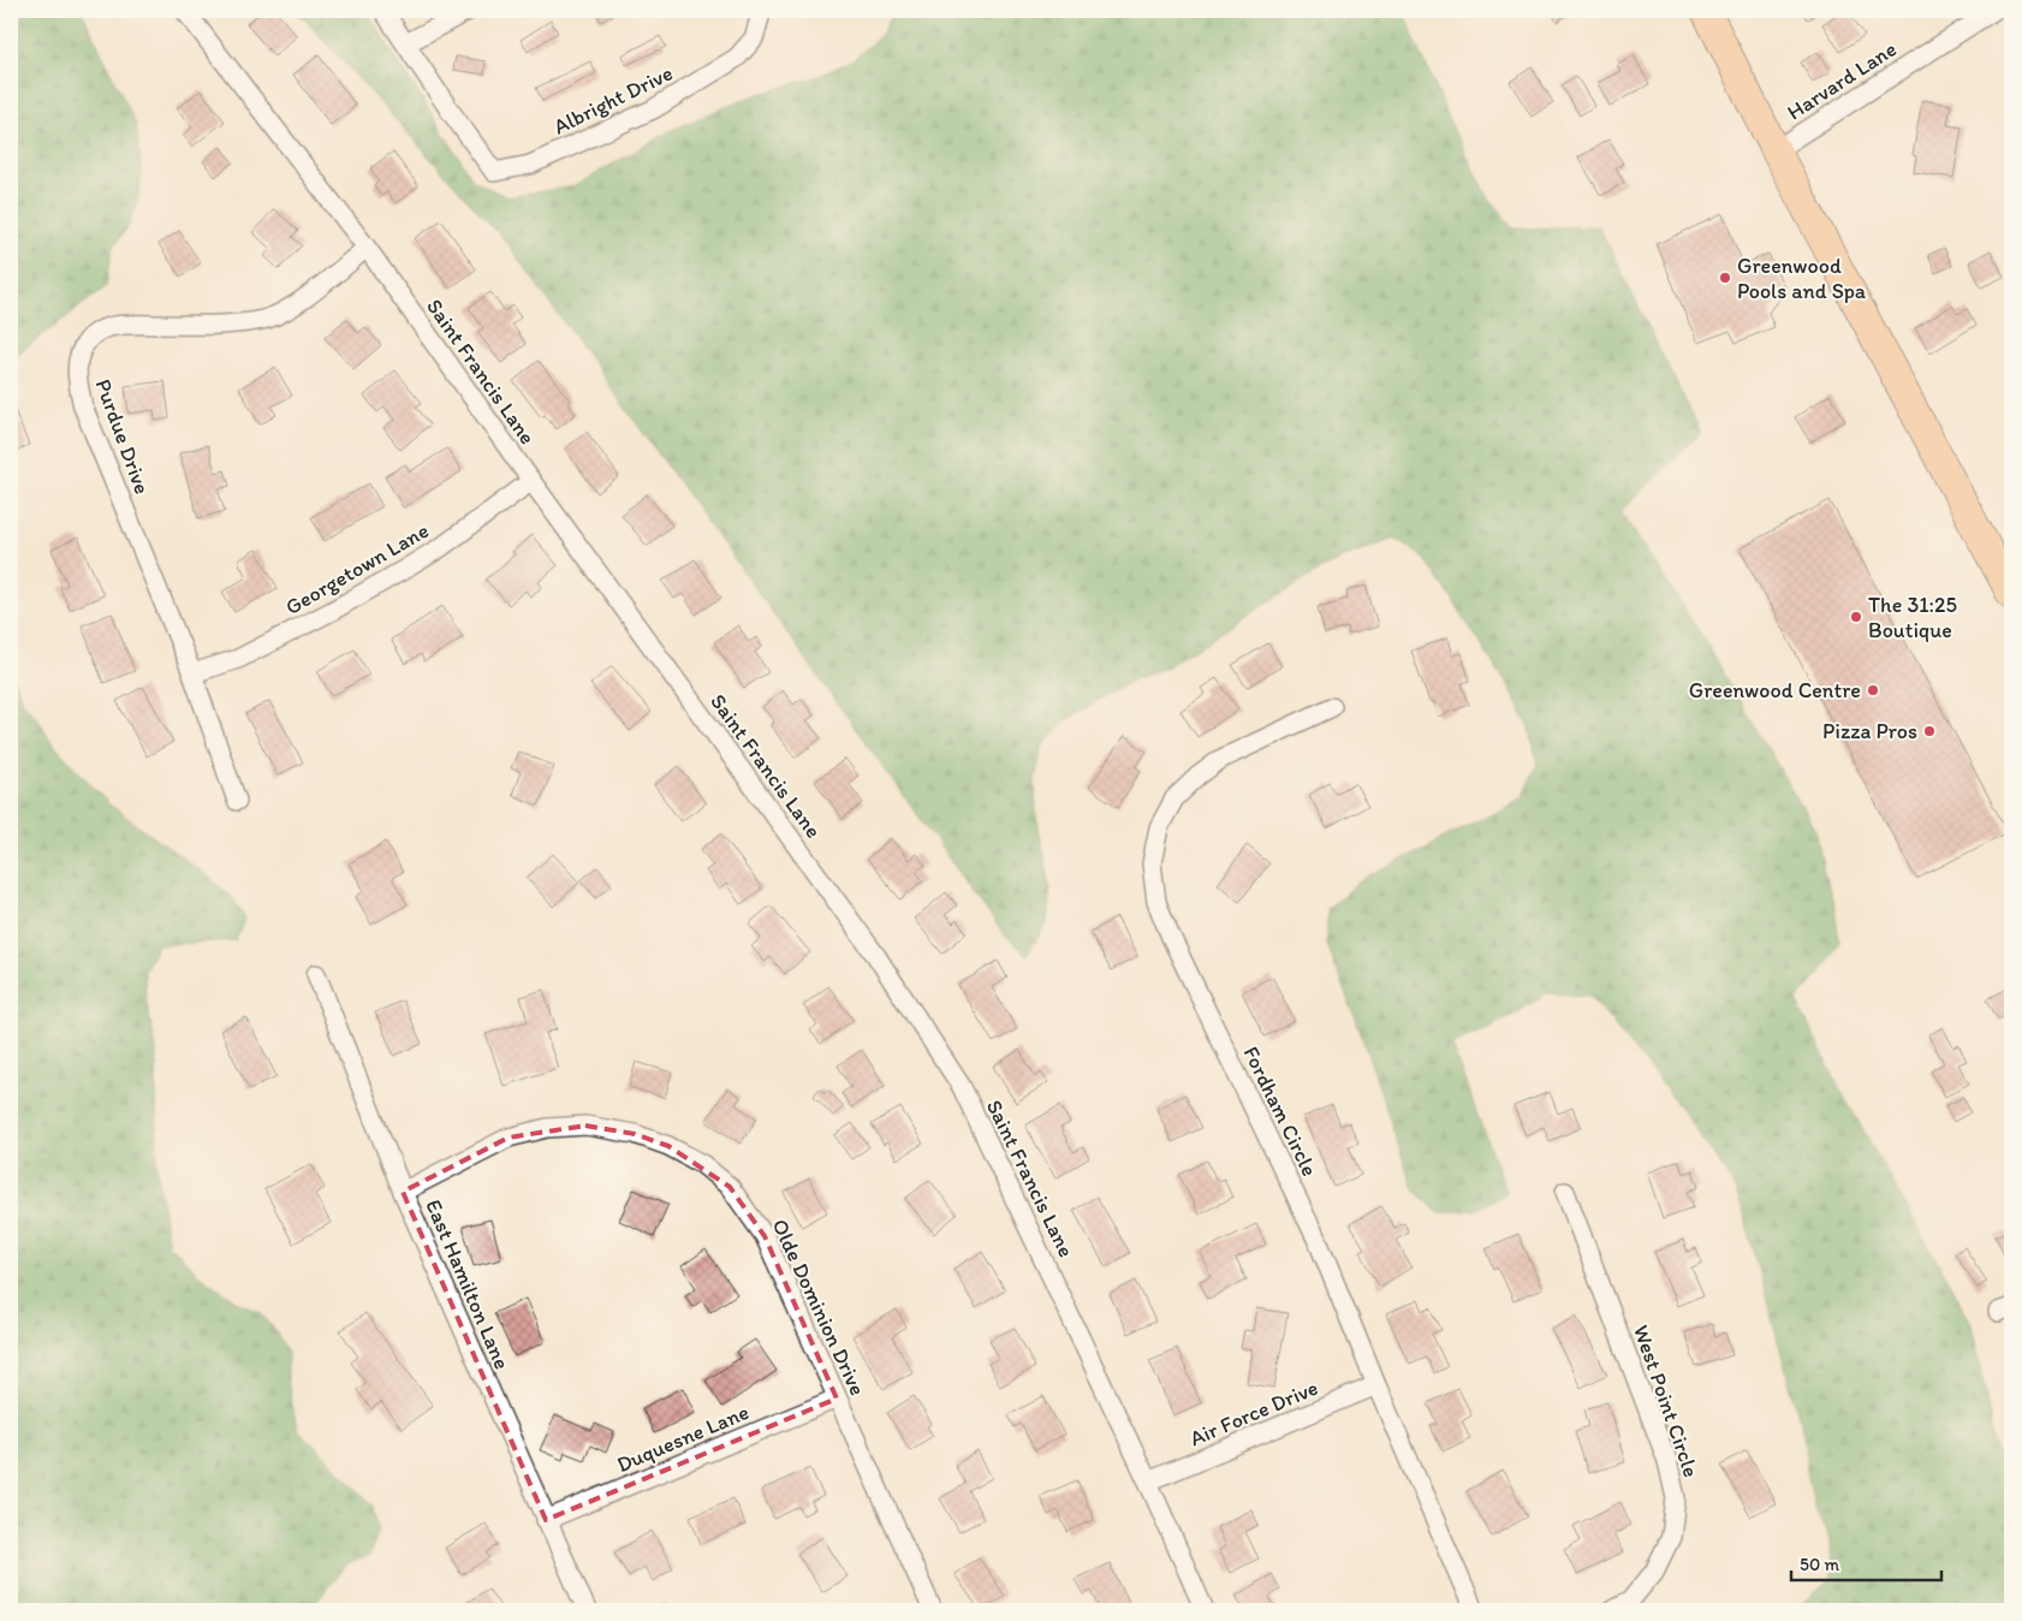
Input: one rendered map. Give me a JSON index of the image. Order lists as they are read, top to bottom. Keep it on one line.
{"streets":{"street":["Harvard Lane","Albright Drive","Saint Francis Lane","Purdue Drive","Georgetown Lane","Fordham Circle","East Hamilton Lane","Olde Dominion Drive","West Point Circle","Air Force Drive","Duquesne Lane"]},"crossings":[["Saint Francis Lane","Purdue Drive"],["Saint Francis Lane","Georgetown Lane"],["Saint Francis Lane","Air Force Drive"],["Purdue Drive","Georgetown Lane"],["Fordham Circle","Air Force Drive"],["East Hamilton Lane","Olde Dominion Drive"],["East Hamilton Lane","Duquesne Lane"],["Olde Dominion Drive","Duquesne Lane"]],"places":["Greenwood Pools and Spa","The 31:25 Boutique","Greenwood Centre","Pizza Pros"],"scale_bar":"50 m"}
